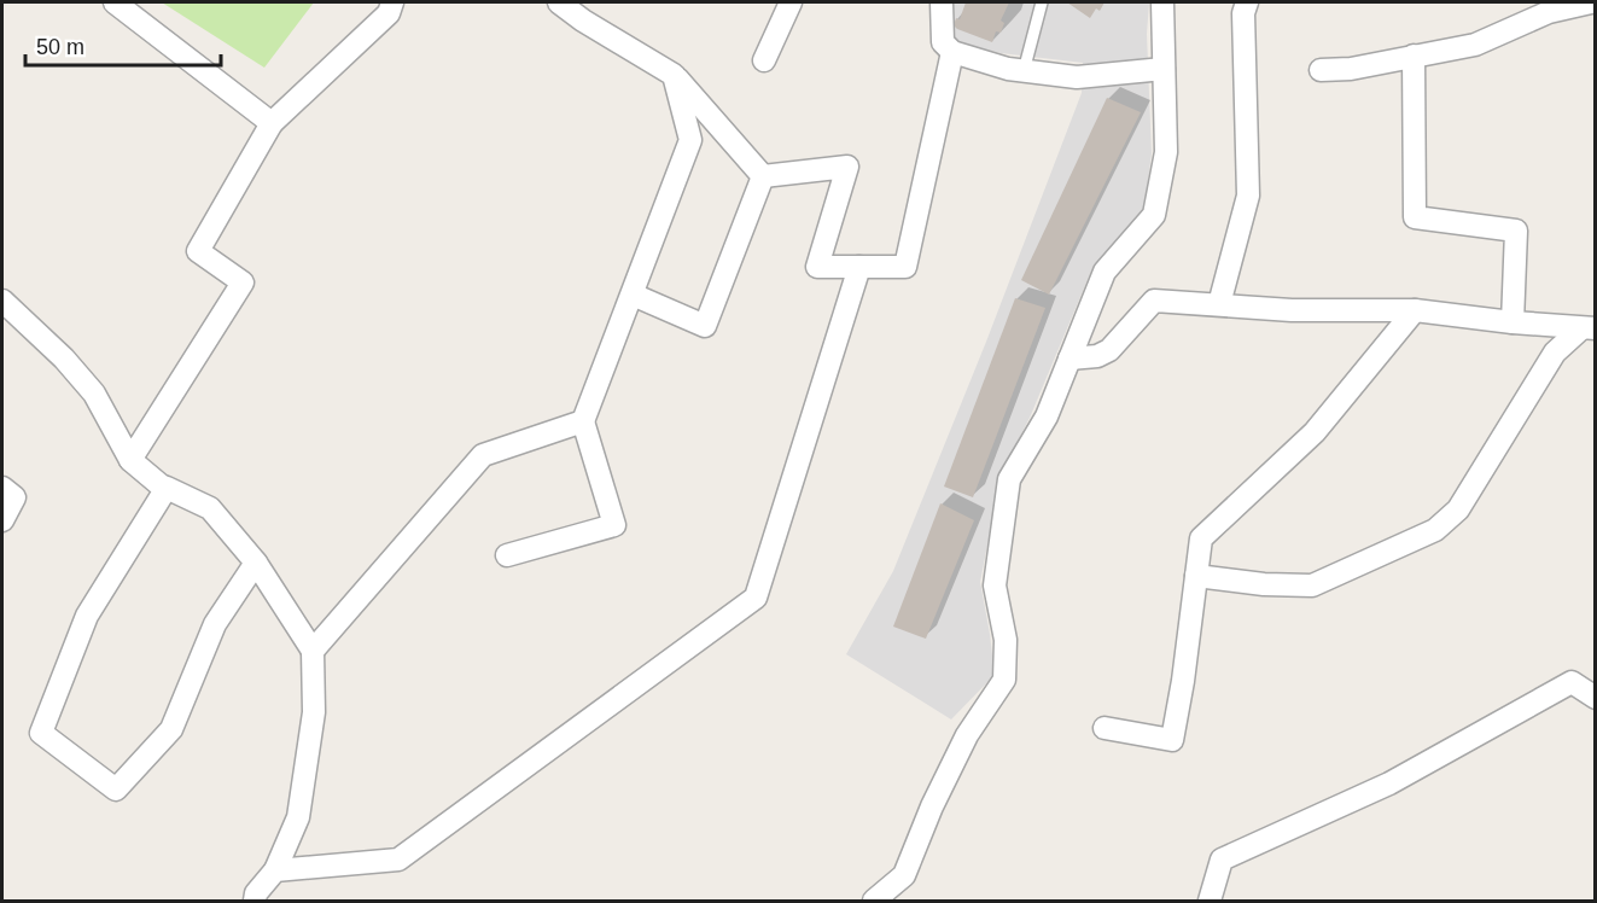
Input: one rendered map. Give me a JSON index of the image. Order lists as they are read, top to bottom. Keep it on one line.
{"scale_bar":"50 m"}
